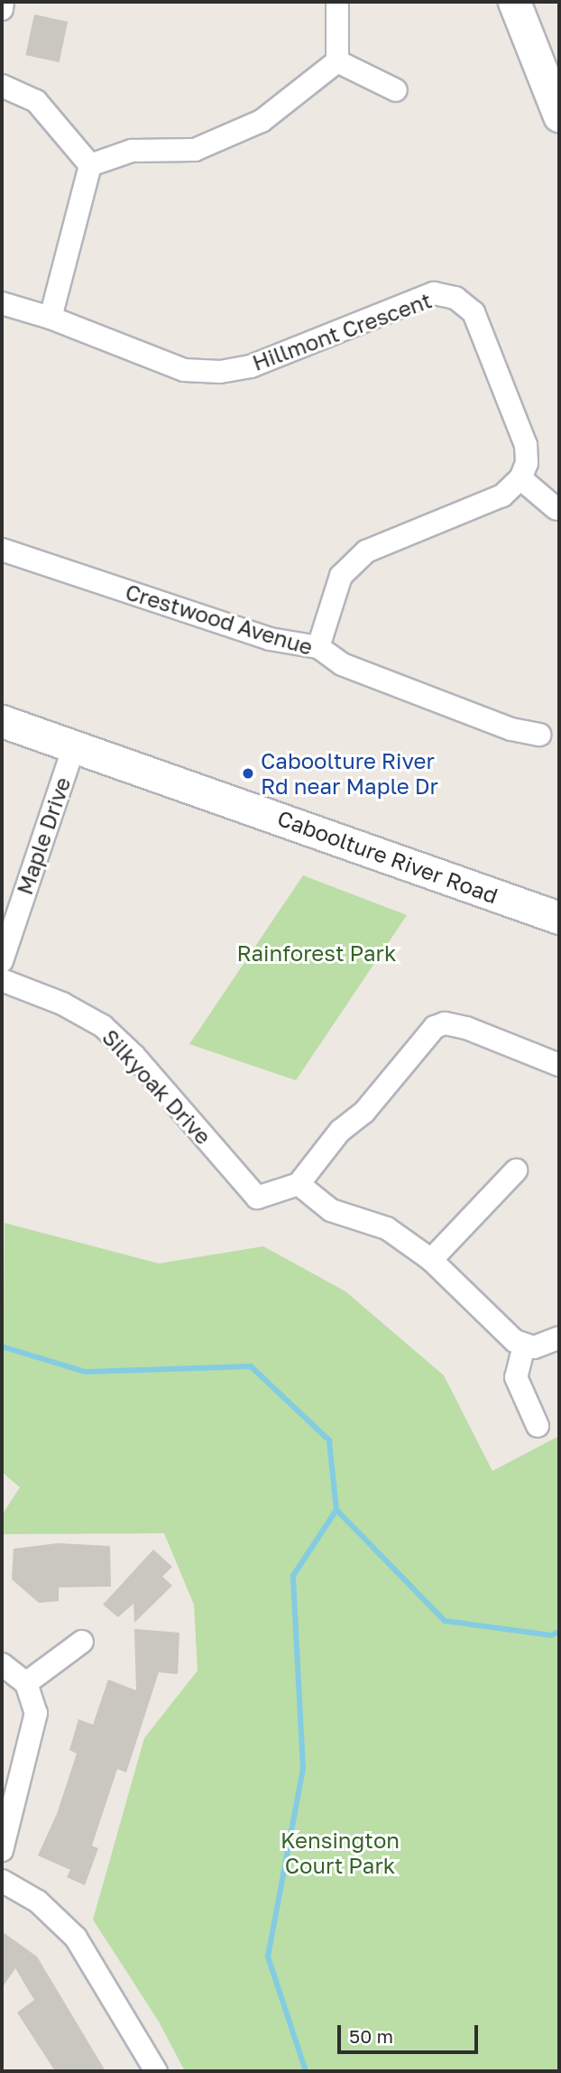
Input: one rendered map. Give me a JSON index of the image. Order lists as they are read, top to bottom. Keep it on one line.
{"streets":{"main road":["Caboolture River Road"],"street":["Hillmont Crescent","Crestwood Avenue","Maple Drive","Silkyoak Drive"]},"crossings":[["Maple Drive","Caboolture River Road"]],"parks":["Rainforest Park","Kensington Court Park"],"places":["Caboolture River Rd near Maple Dr"],"scale_bar":"50 m"}
